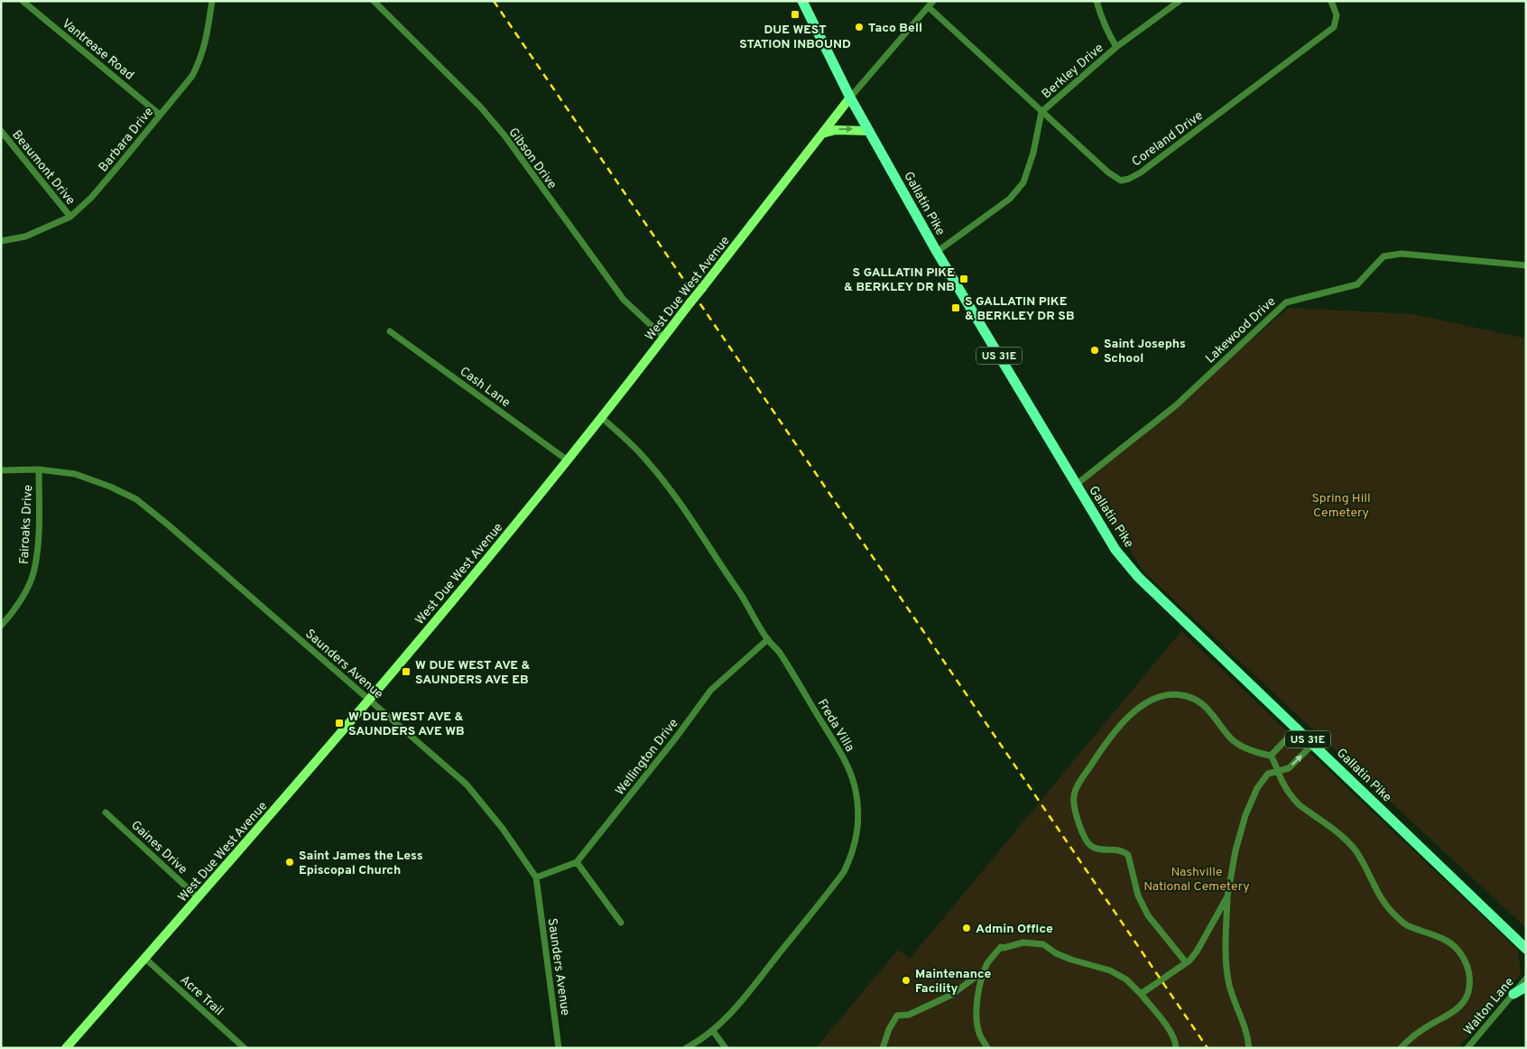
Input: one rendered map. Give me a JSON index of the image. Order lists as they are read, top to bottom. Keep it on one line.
{"streets":{"main road":["Gallatin Pike","West Due West Avenue","US 31E"],"street":["Vantrease Road","Berkley Drive","Coreland Drive","Barbara Drive","Gibson Drive","Beaumont Drive","Lakewood Drive","Cash Lane","Fairoaks Drive","Saunders Avenue","Freda Villa","Wellington Drive","Gaines Drive","Acre Trail","Walton Lane"]},"crossings":[["Vantrease Road","Barbara Drive"],["Berkley Drive","Coreland Drive"],["Berkley Drive","Gallatin Pike"],["Barbara Drive","Beaumont Drive"],["Gibson Drive","West Due West Avenue"],["Gallatin Pike","West Due West Avenue"],["Gallatin Pike","Lakewood Drive"],["West Due West Avenue","Cash Lane"],["West Due West Avenue","Saunders Avenue"],["West Due West Avenue","Freda Villa"],["West Due West Avenue","Gaines Drive"],["West Due West Avenue","Acre Trail"],["Fairoaks Drive","Saunders Avenue"],["Freda Villa","Wellington Drive"]],"parks":["Spring Hill Cemetery","Nashville National Cemetery"],"places":{"transit":["DUE WEST STATION INBOUND","S GALLATIN PIKE & BERKLEY DR NB","S GALLATIN PIKE & BERKLEY DR SB","W DUE WEST AVE & SAUNDERS AVE EB","W DUE WEST AVE & SAUNDERS AVE WB"],"other":["Taco Bell","Saint Josephs School","Saint James the Less Episcopal Church","Admin Office","Maintenance Facility"]}}
